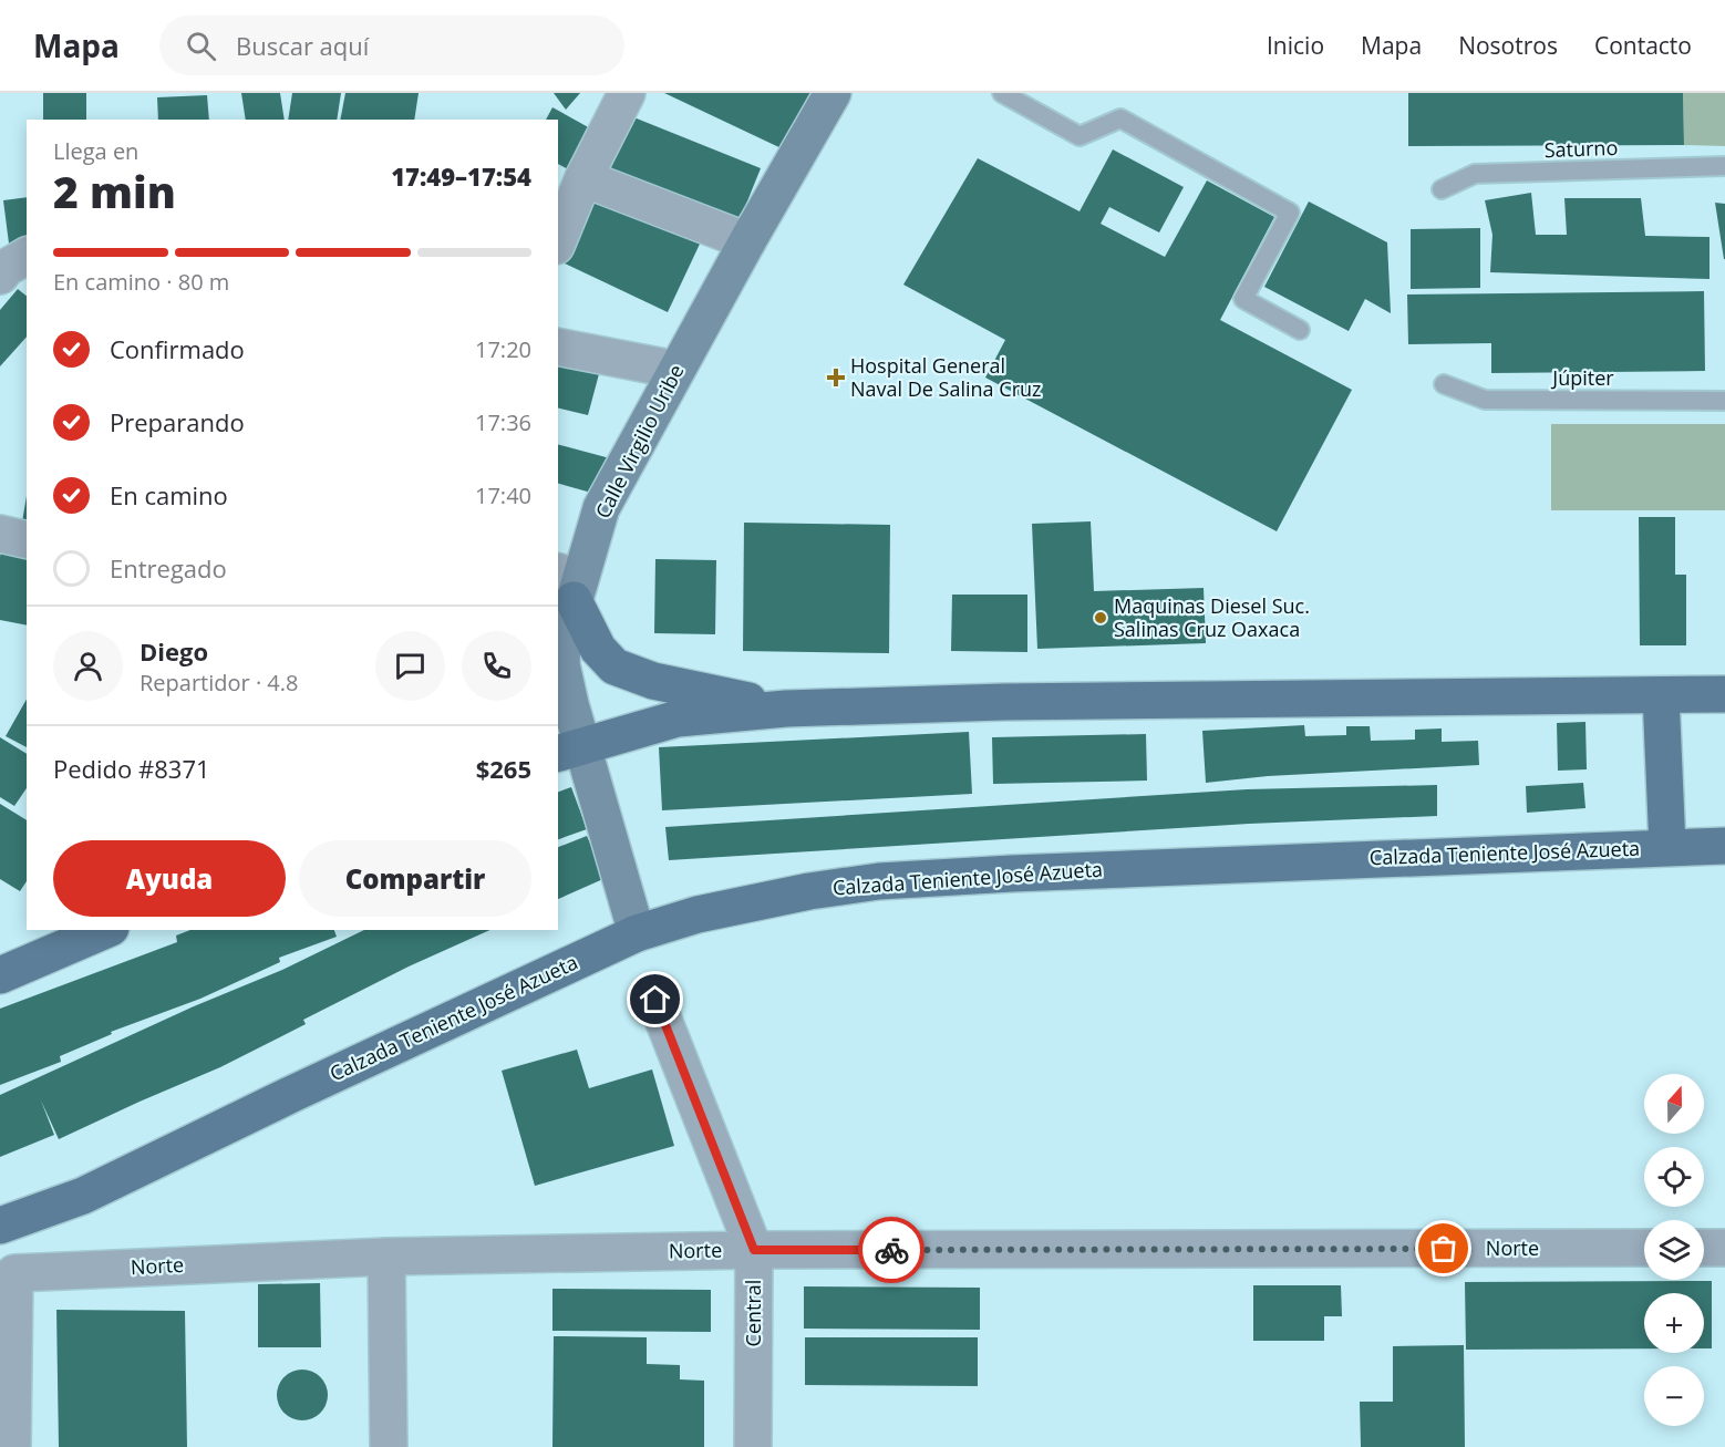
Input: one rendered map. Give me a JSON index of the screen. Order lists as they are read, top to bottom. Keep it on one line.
{"streets":{"main road":["Calzada Teniente José Azueta"],"street":["Calle Virgilio Uribe","Norte","Central"],"lane":["Saturno","Júpiter"]},"crossings":[["Calle Virgilio Uribe","Calzada Teniente José Azueta"],["Norte","Central"]],"places":{"health":["Hospital General Naval De Salina Cruz"],"other":["Maquinas Diesel Suc. Salinas Cruz Oaxaca"]},"north":"top","page":{"header":"Mapa","search":"Buscar aquí","nav":["Inicio","Mapa","Nosotros","Contacto"],"heading":["2 min","Llega en","17:49–17:54"],"panel":["Diego","Repartidor · 4.8","Pedido #8371","$265"],"bar":"En camino · 80 m","list":[["Confirmado","17:20"],["Preparando","17:36"],["En camino","17:40"],"Entregado"],"buttons":["Ayuda","Compartir"],"map_buttons":["+","−"]}}
